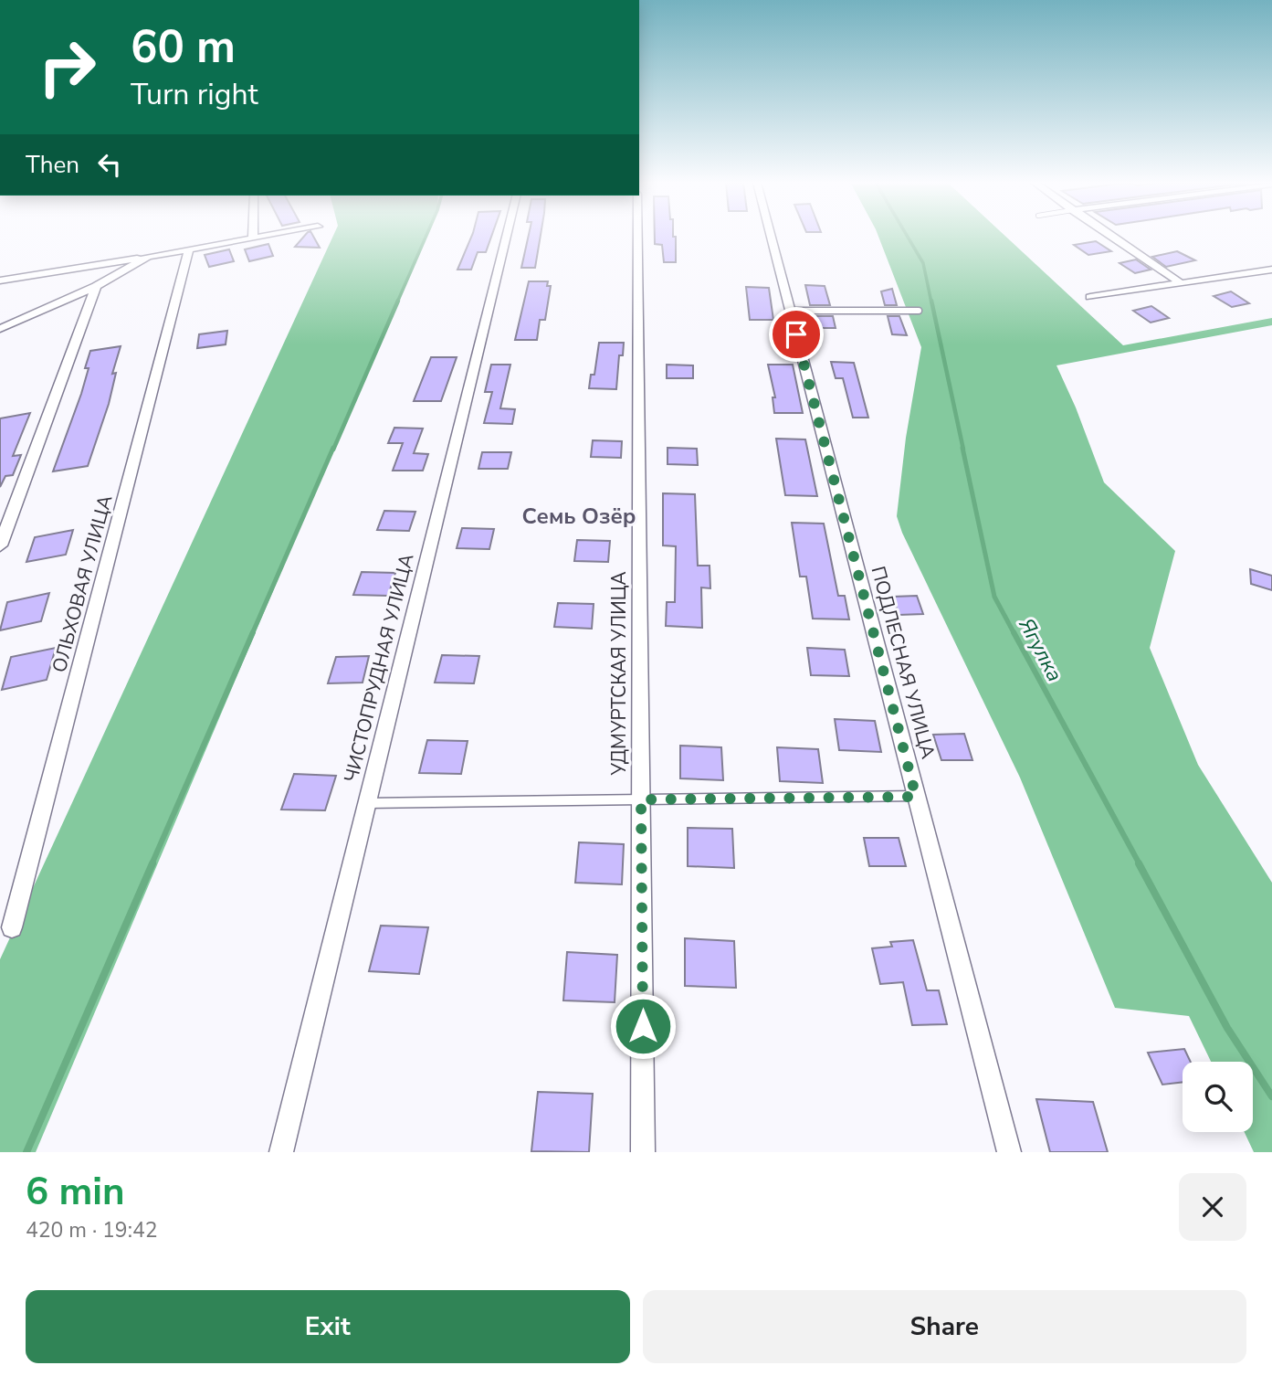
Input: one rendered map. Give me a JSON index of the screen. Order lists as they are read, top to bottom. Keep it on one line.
{"streets":{"street":["ОЛЬХОВАЯ УЛИЦА","ПОДЛЕСНАЯ УЛИЦА","ЧИСТОПРУДНАЯ УЛИЦА","УДМУРТСКАЯ УЛИЦА"]},"districts":["Семь Озёр"],"water":["Ягулка"],"page":{"turn":["60 m","Turn right"],"then":"Then","heading":["6 min","420 m · 19:42"],"buttons":["Exit","Share"]}}
